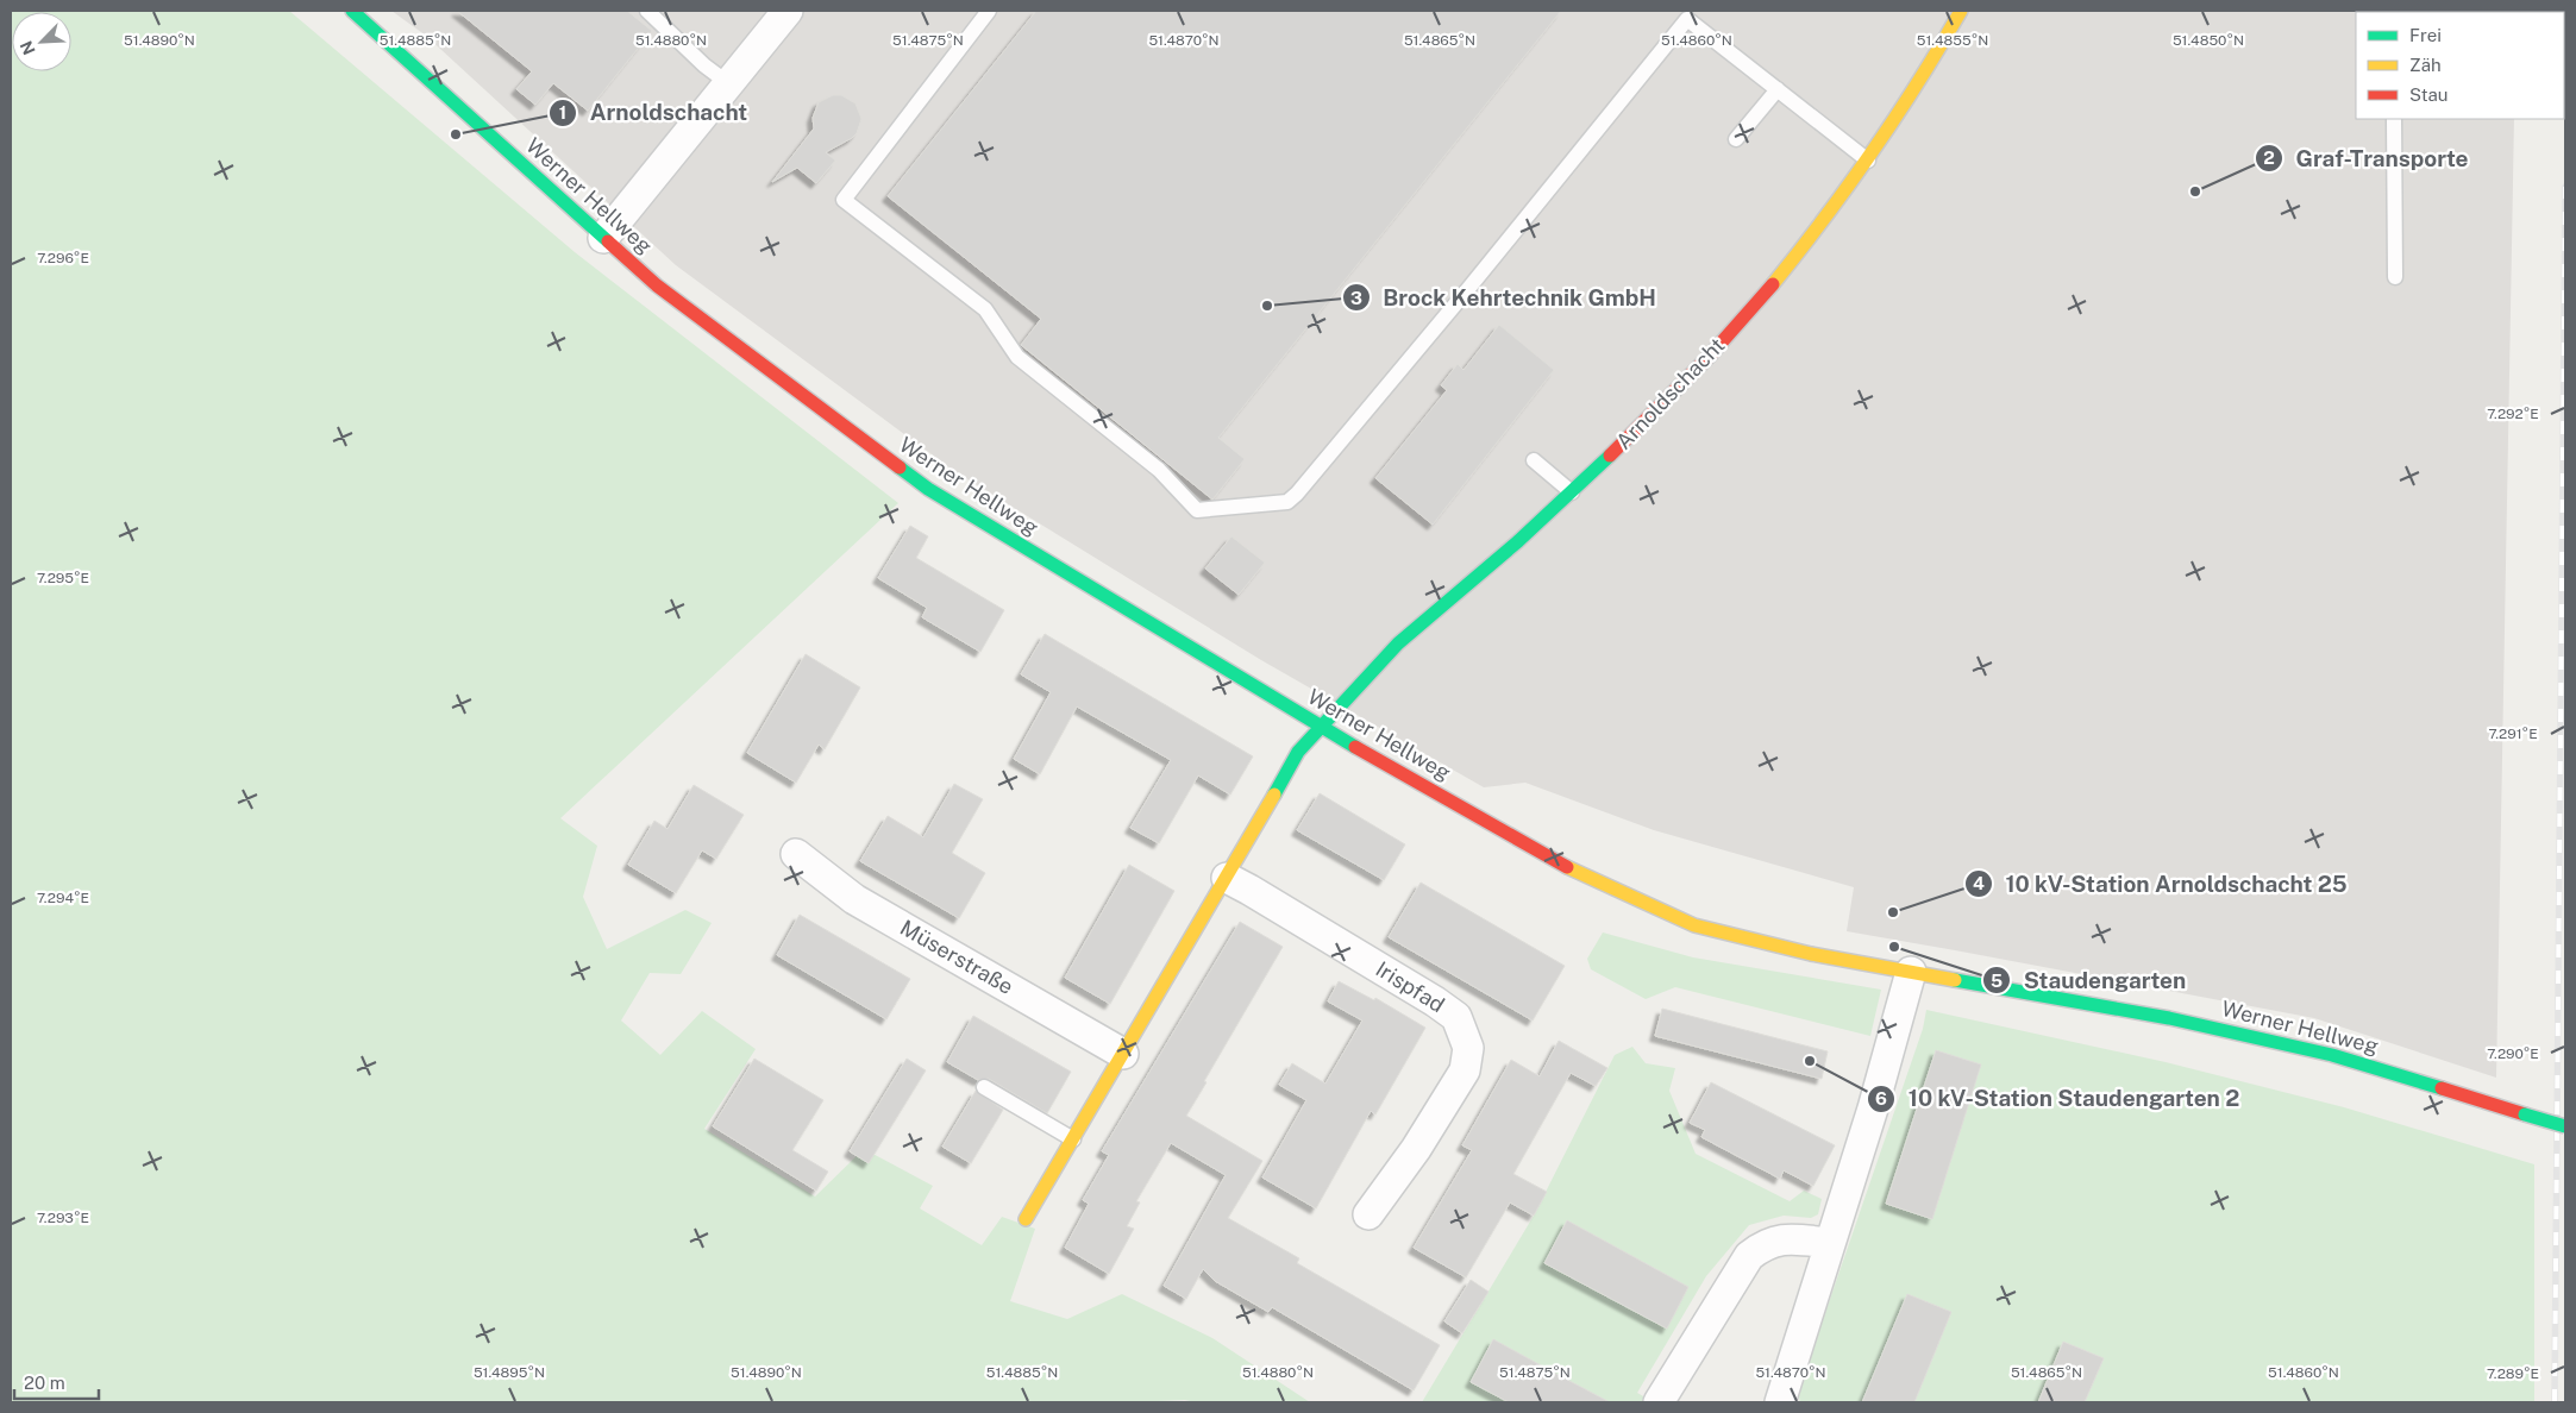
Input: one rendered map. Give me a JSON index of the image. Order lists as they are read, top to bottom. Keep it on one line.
{"streets":{"main road":["Werner Hellweg","Arnoldschacht"],"street":["Müserstraße","Irispfad"]},"crossings":[["Werner Hellweg","Arnoldschacht"]],"places":["Arnoldschacht","Graf-Transporte","Brock Kehrtechnik GmbH","10 kV-Station Arnoldschacht 25","Staudengarten","10 kV-Station Staudengarten 2"],"legend":["Frei","Zäh","Stau"],"scale_bar":"20 m","north":"bottom left","coordinates":["51.4890°N","51.4850°N","51.4885°N","51.4880°N","51.4875°N","51.4870°N","51.4865°N","51.4860°N","51.4855°N","7.296°E","7.292°E","7.295°E","7.291°E","7.294°E","7.290°E","7.293°E","51.4895°N","7.289°E"]}
